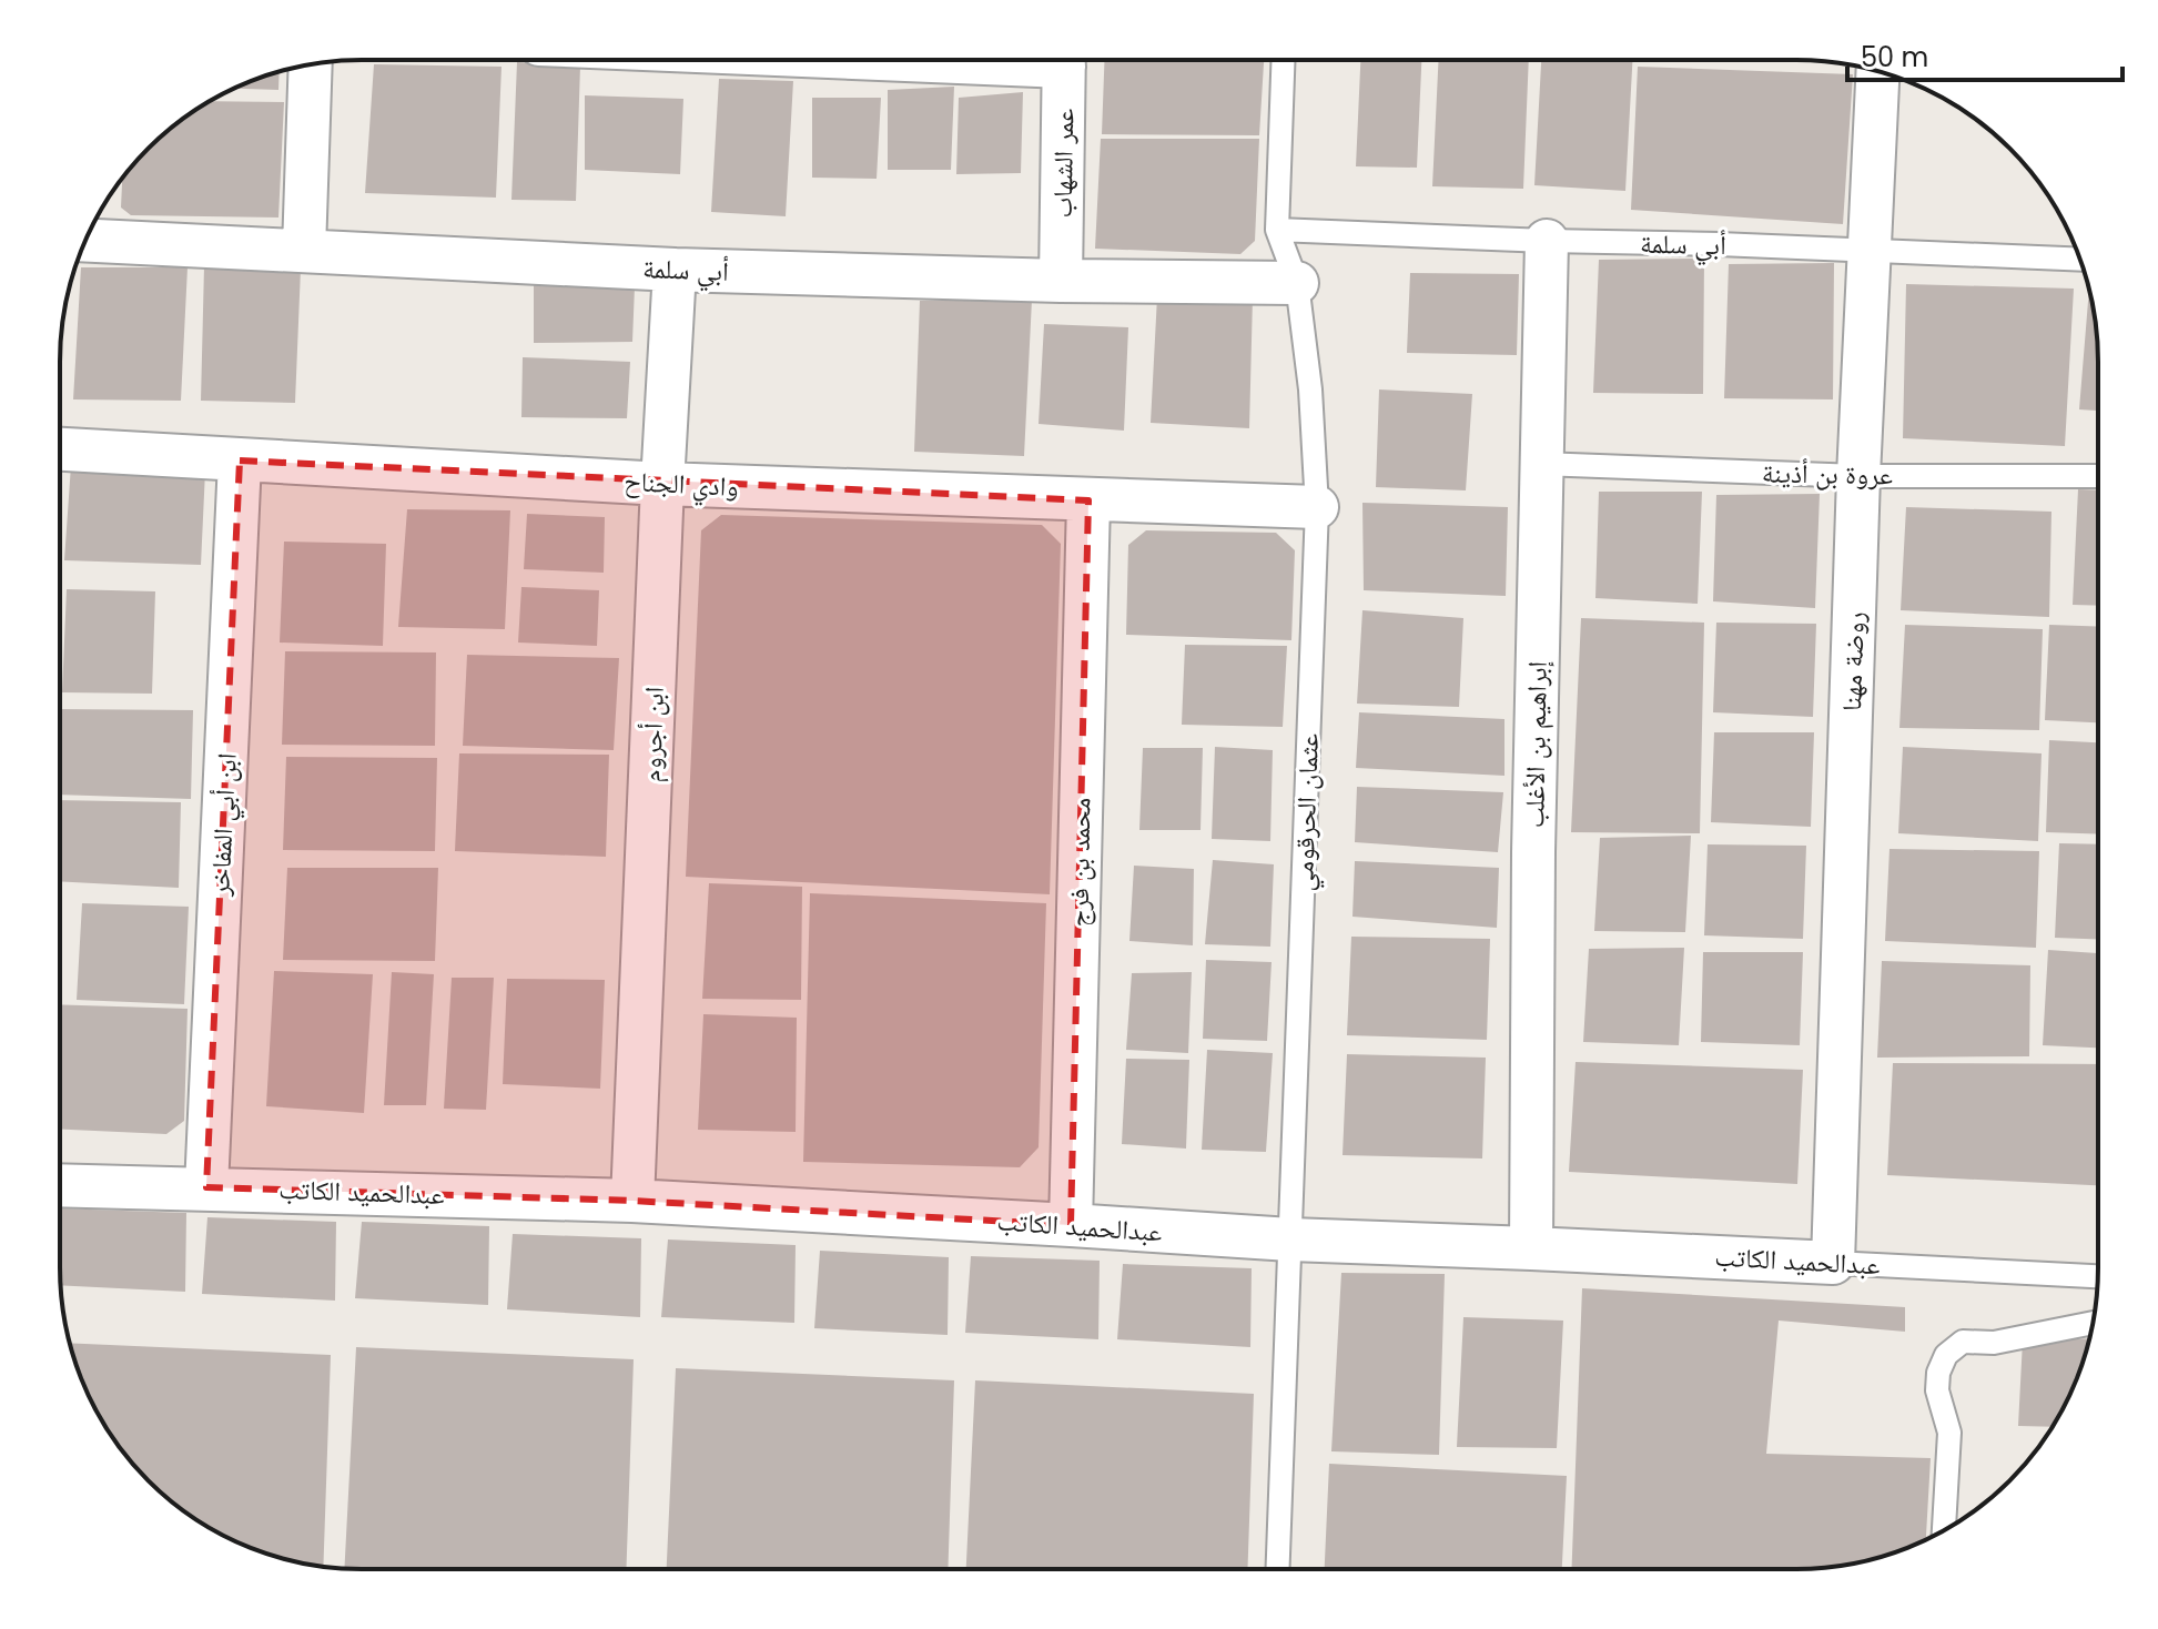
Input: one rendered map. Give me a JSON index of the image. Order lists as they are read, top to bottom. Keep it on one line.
{"streets":{"street":["عمر الشهاب","أبي سلمة","وادي الجناح","روضة مهنا","ابن أجروم","إبراهيم بن الأغلب","ابن أبي المفاخر","محمد بن فرج","عبدالحميد الكاتب"],"lane":["عروة بن أذينة","عثمان الحرقومي"]},"crossings":[["عمر الشهاب","أبي سلمة"],["أبي سلمة","روضة مهنا"],["أبي سلمة","ابن أجروم"],["أبي سلمة","إبراهيم بن الأغلب"],["أبي سلمة","عثمان الحرقومي"],["عروة بن أذينة","روضة مهنا"],["عروة بن أذينة","إبراهيم بن الأغلب"],["وادي الجناح","ابن أجروم"],["وادي الجناح","عثمان الحرقومي"],["وادي الجناح","ابن أبي المفاخر"],["وادي الجناح","محمد بن فرج"],["روضة مهنا","عبدالحميد الكاتب"],["ابن أجروم","عبدالحميد الكاتب"],["إبراهيم بن الأغلب","عبدالحميد الكاتب"],["عثمان الحرقومي","عبدالحميد الكاتب"],["ابن أبي المفاخر","عبدالحميد الكاتب"],["محمد بن فرج","عبدالحميد الكاتب"]],"scale_bar":"50 m"}
